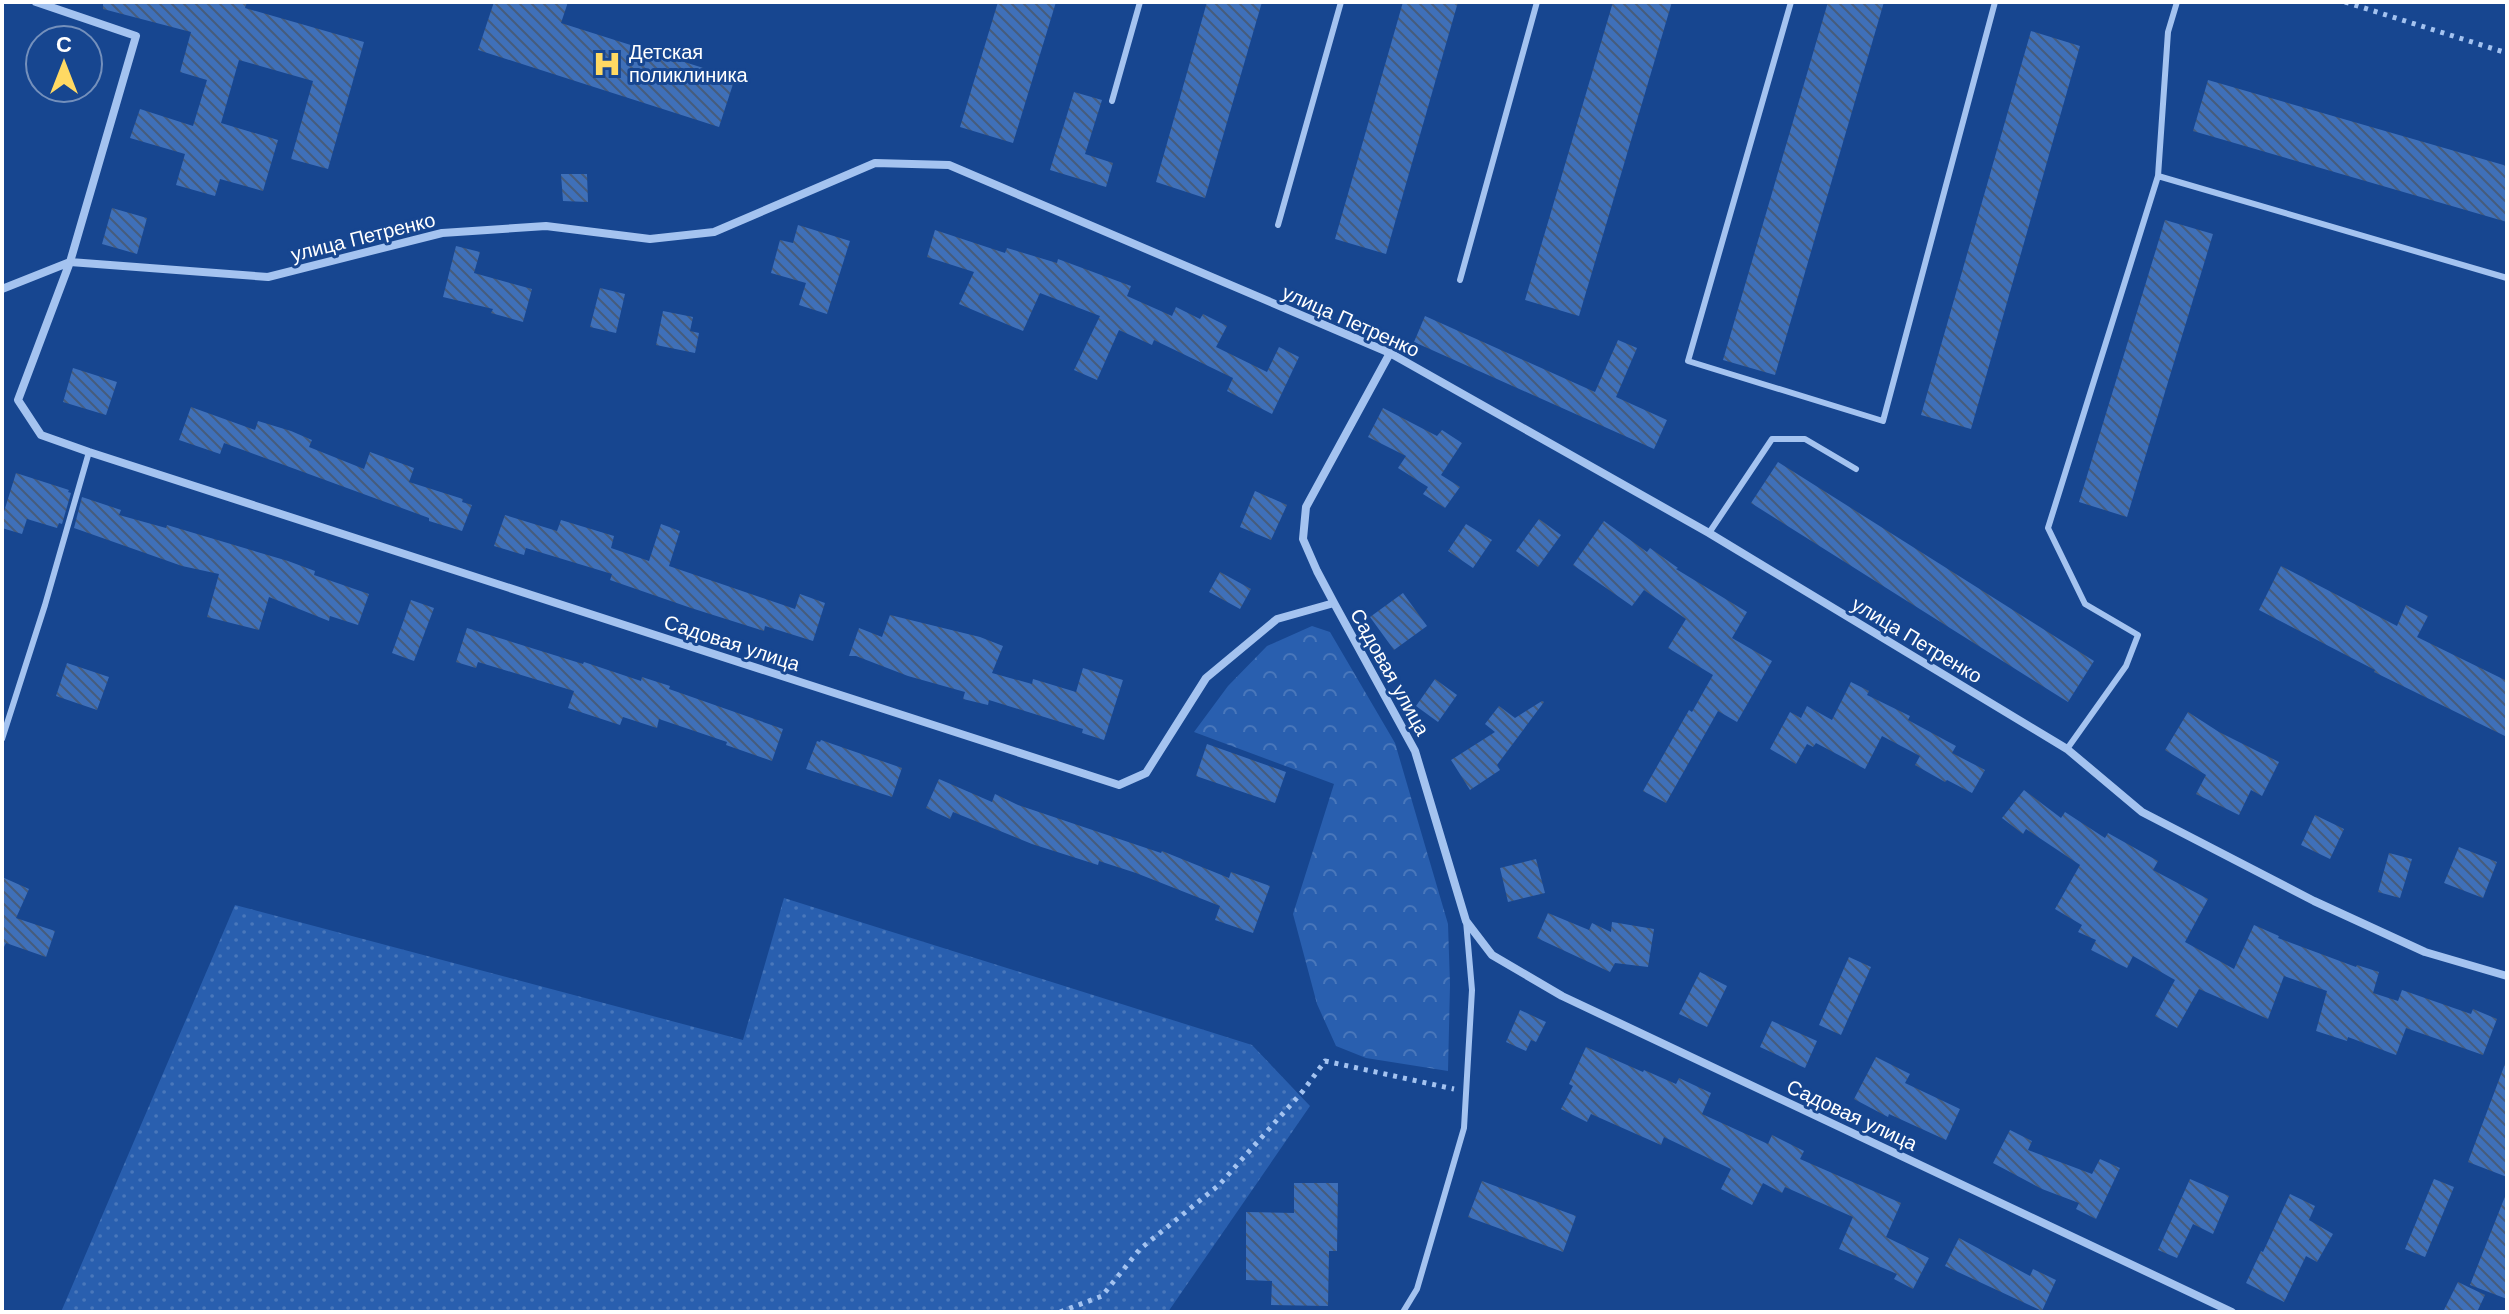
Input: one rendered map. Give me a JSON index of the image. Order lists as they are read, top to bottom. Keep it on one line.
{"streets":{"street":["улица Петренко","Садовая улица"]},"crossings":[["улица Петренко","Садовая улица"]],"places":{"hospital":["Детская поликлиника"]},"north":"top"}
